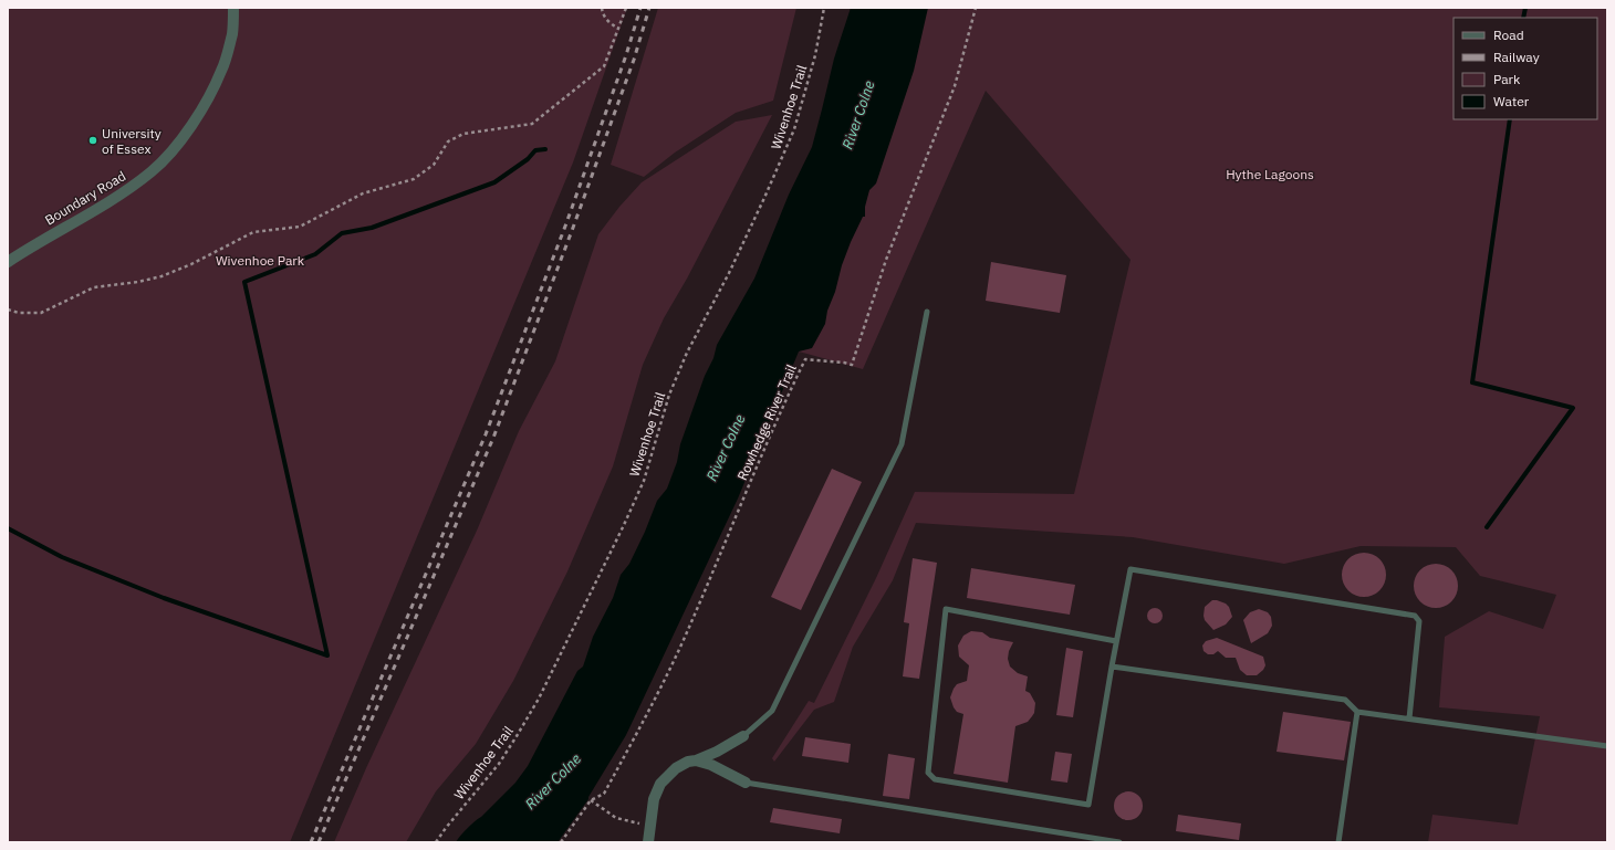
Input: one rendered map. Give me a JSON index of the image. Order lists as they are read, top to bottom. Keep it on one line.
{"streets":{"street":["Boundary Road"],"path":["Wivenhoe Trail","Rowhedge River Trail"]},"water":["River Colne"],"parks":["Hythe Lagoons","Wivenhoe Park"],"places":["University of Essex"],"legend":["Road","Railway","Park","Water"]}
